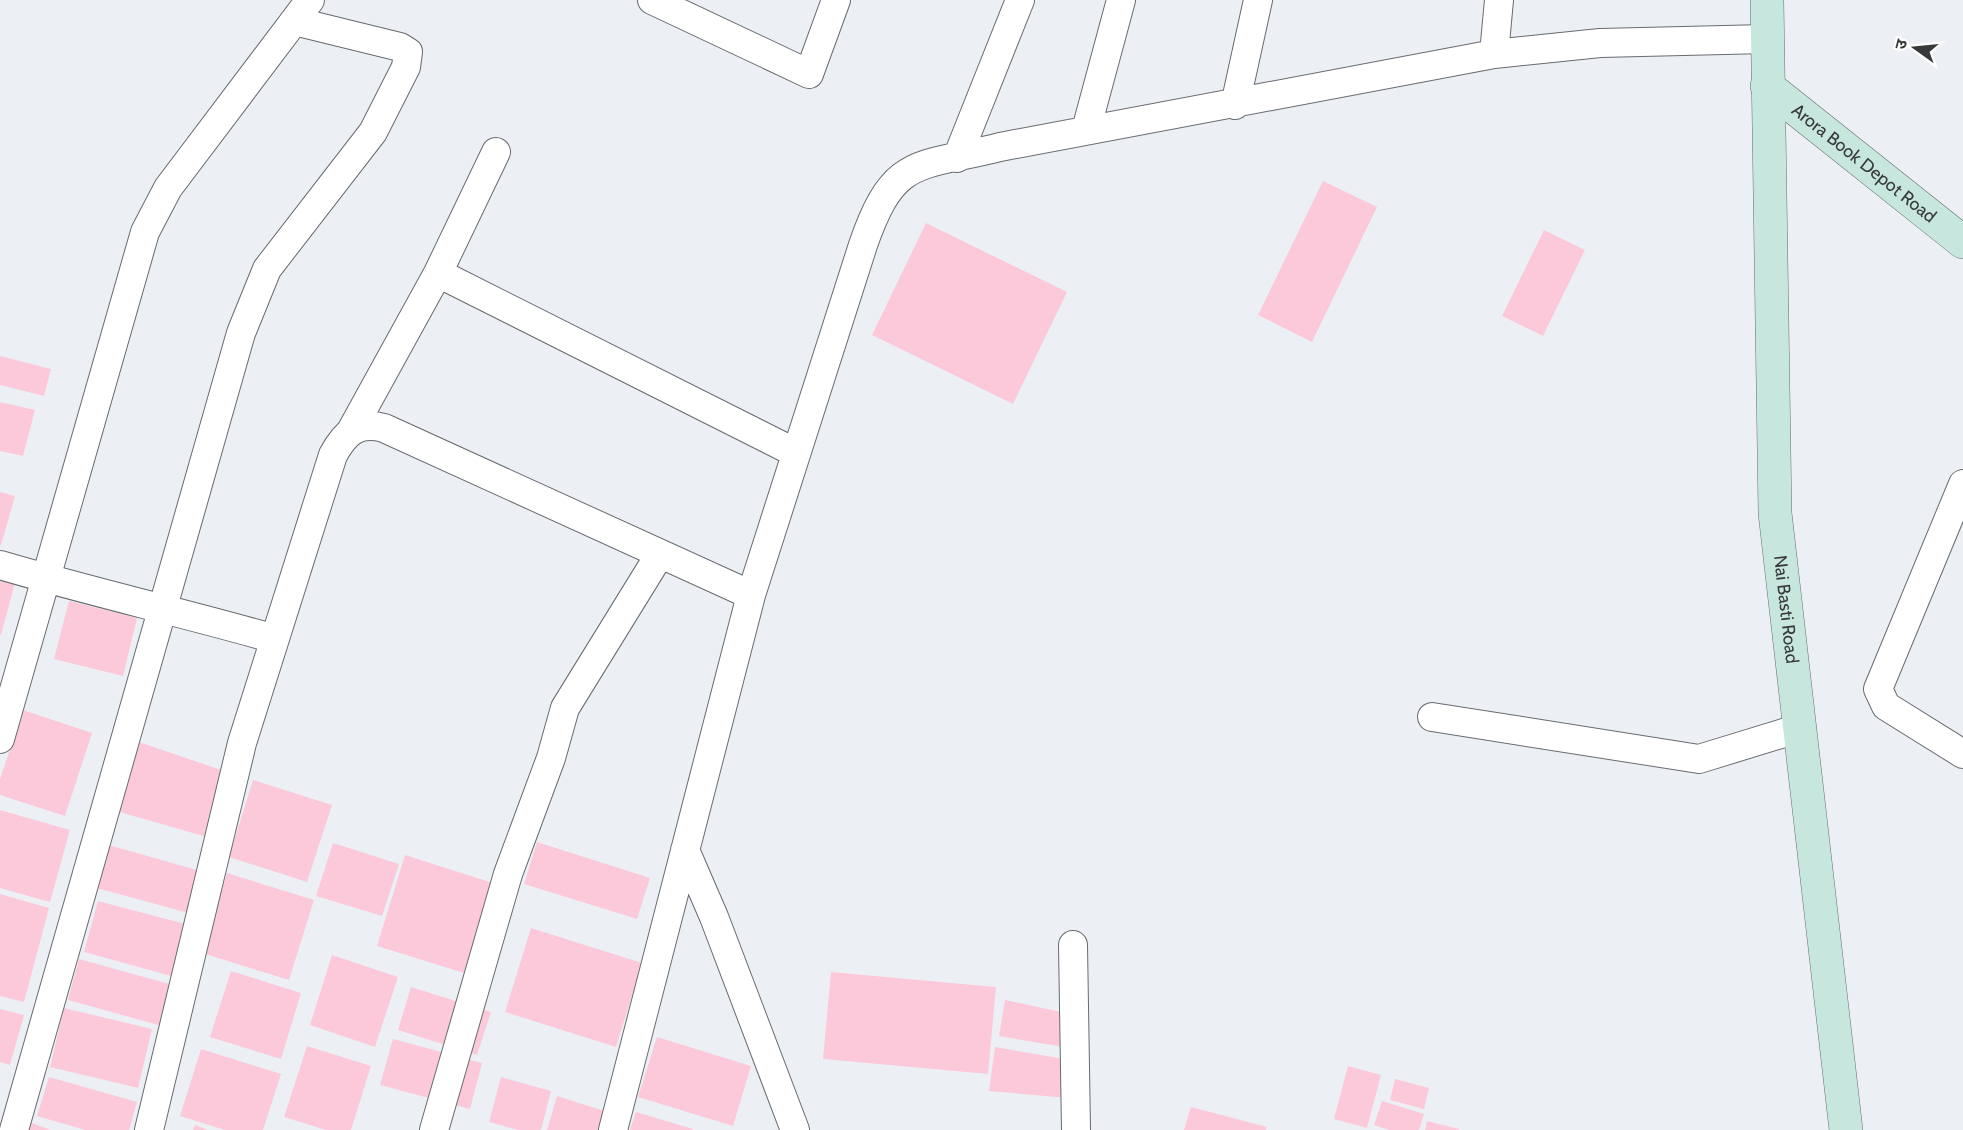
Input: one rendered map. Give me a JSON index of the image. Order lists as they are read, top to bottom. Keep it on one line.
{"streets":{"street":["Arora Book Depot Road","Nai Basti Road"]},"crossings":[["Arora Book Depot Road","Nai Basti Road"]],"north":"left"}
